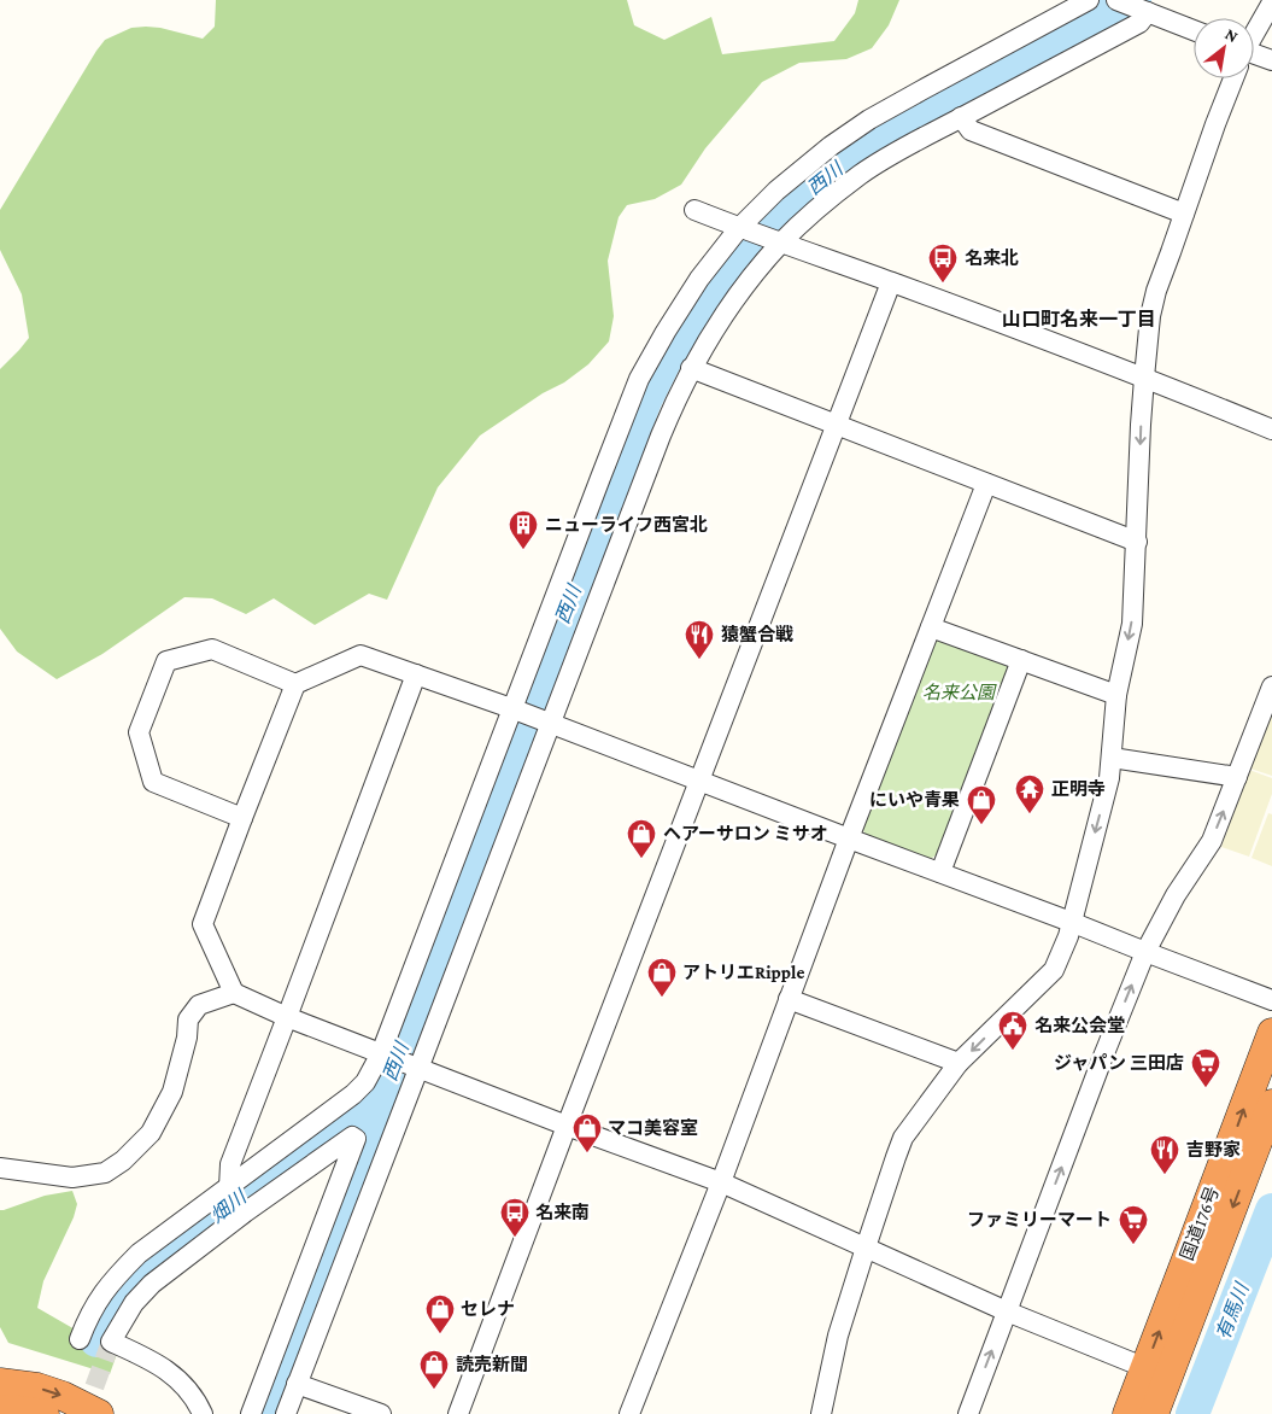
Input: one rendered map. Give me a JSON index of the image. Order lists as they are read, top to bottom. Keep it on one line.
{"streets":{"highway":["国道176号"]},"districts":["山口町名来一丁目"],"water":["西川","畑川","有馬川"],"parks":["名来公園"],"places":{"bus stop":["名来北","名来南"],"building":["ニューライフ西宮北"],"restaurant":["猿蟹合戦","吉野家"],"temple":["正明寺"],"shop":["にいや青果","ヘアーサロン ミサオ","アトリエRipple","マコ美容室","セレナ","読売新聞"],"public building":["名来公会堂"],"supermarket":["ジャパン 三田店","ファミリーマート"]},"north":"top right"}
